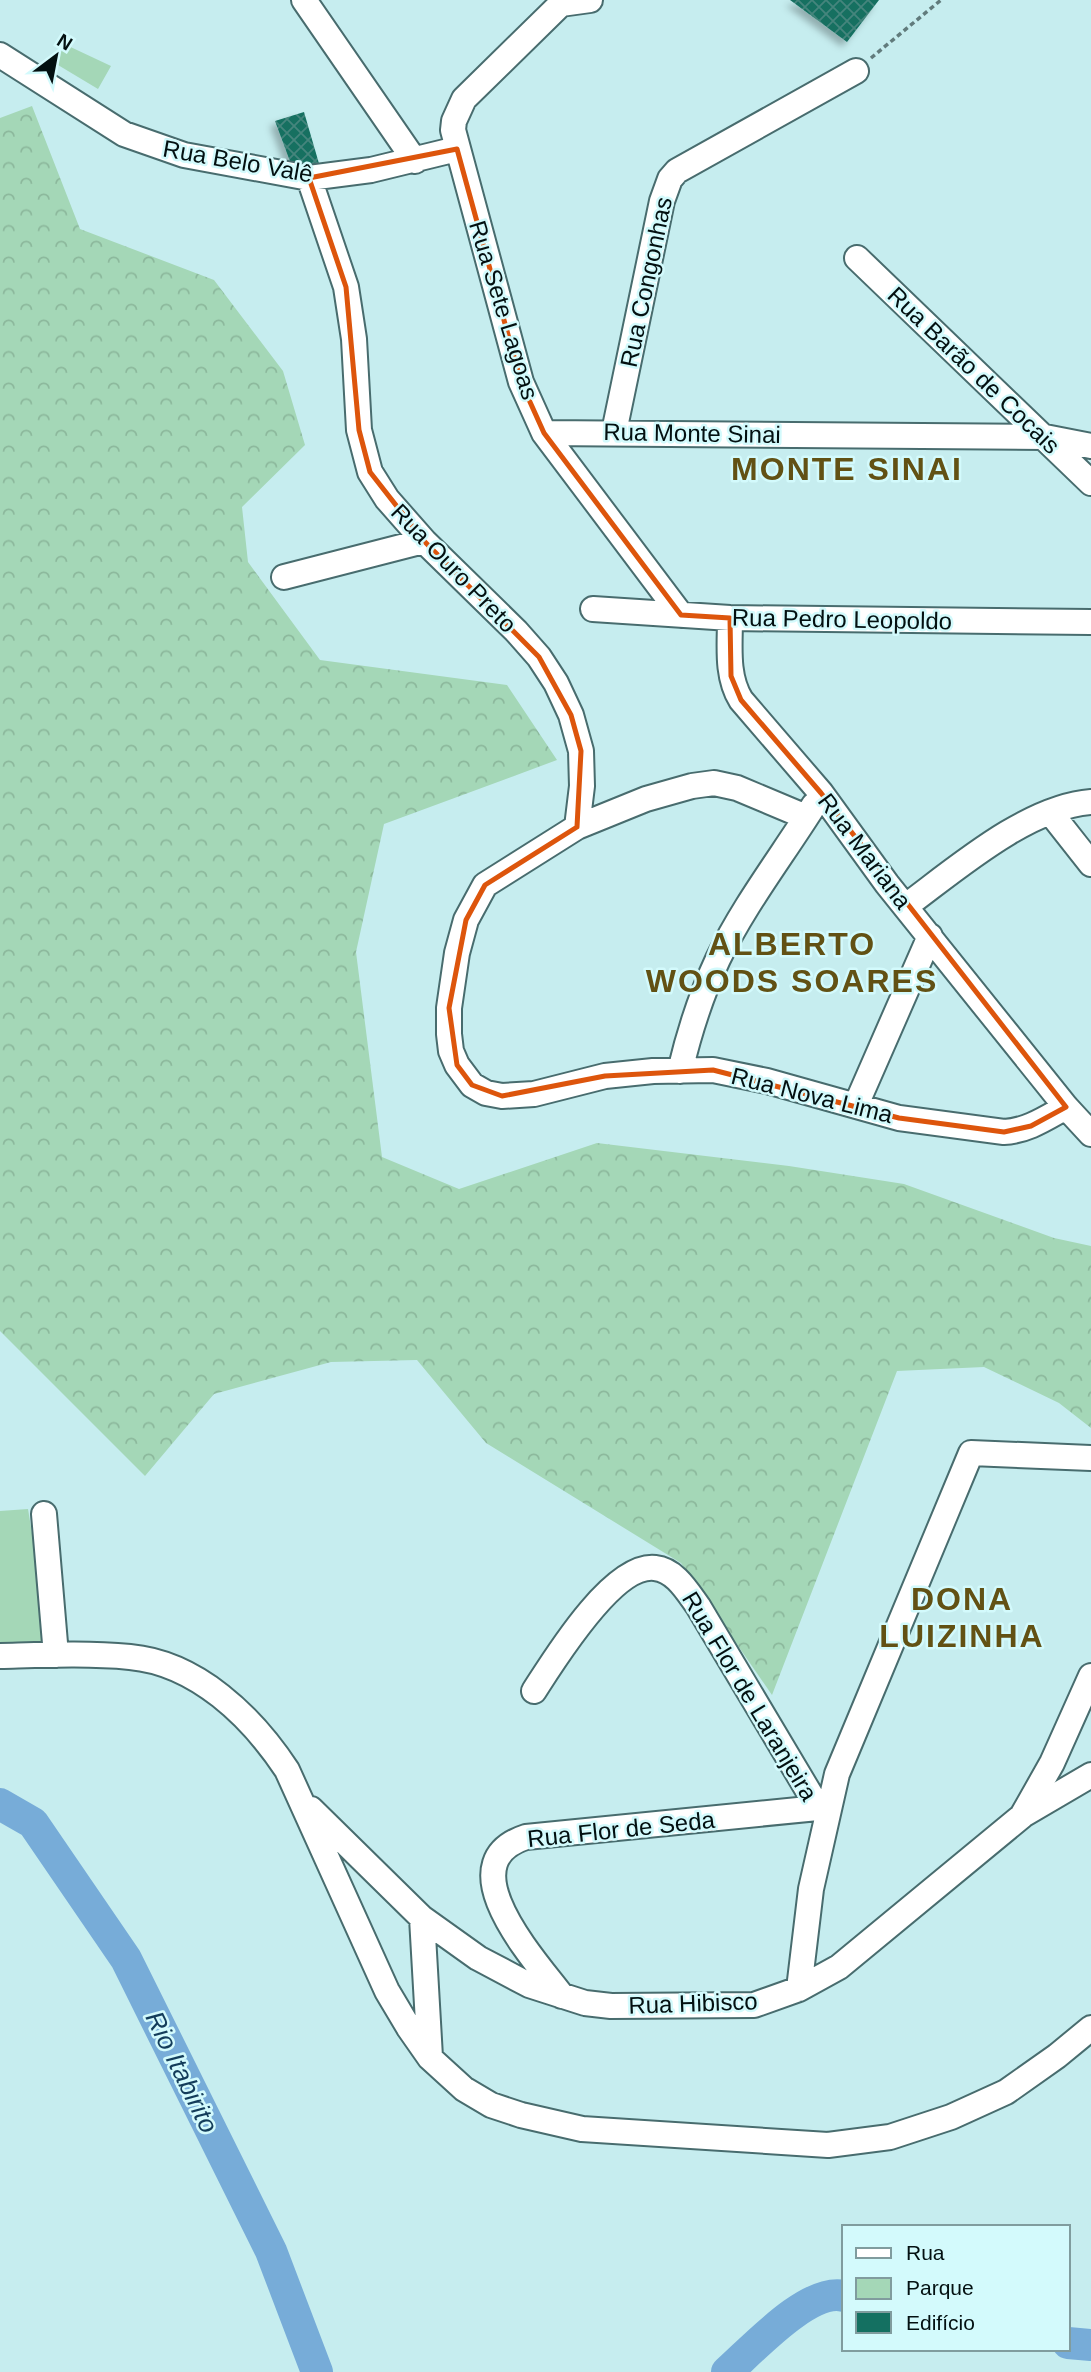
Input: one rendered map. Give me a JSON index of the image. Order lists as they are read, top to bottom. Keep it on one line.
{"streets":{"street":["Rua Belo Valê","Rua Congonhas","Rua Sete Lagoas","Rua Barão de Cocais","Rua Monte Sinai","Rua Ouro Preto","Rua Pedro Leopoldo","Rua Mariana","Rua Nova Lima","Rua Flor de Laranjeira","Rua Flor de Seda","Rua Hibisco"]},"crossings":[["Rua Belo Valê","Rua Sete Lagoas"],["Rua Belo Valê","Rua Ouro Preto"],["Rua Congonhas","Rua Monte Sinai"],["Rua Sete Lagoas","Rua Monte Sinai"],["Rua Sete Lagoas","Rua Pedro Leopoldo"],["Rua Barão de Cocais","Rua Monte Sinai"],["Rua Ouro Preto","Rua Nova Lima"],["Rua Pedro Leopoldo","Rua Mariana"],["Rua Mariana","Rua Nova Lima"],["Rua Flor de Laranjeira","Rua Flor de Seda"],["Rua Flor de Seda","Rua Hibisco"]],"districts":["MONTE SINAI","ALBERTO WOODS SOARES","DONA LUIZINHA"],"water":["Rio Itabirito"],"legend":["Rua","Parque","Edifício"],"north":"top right"}
